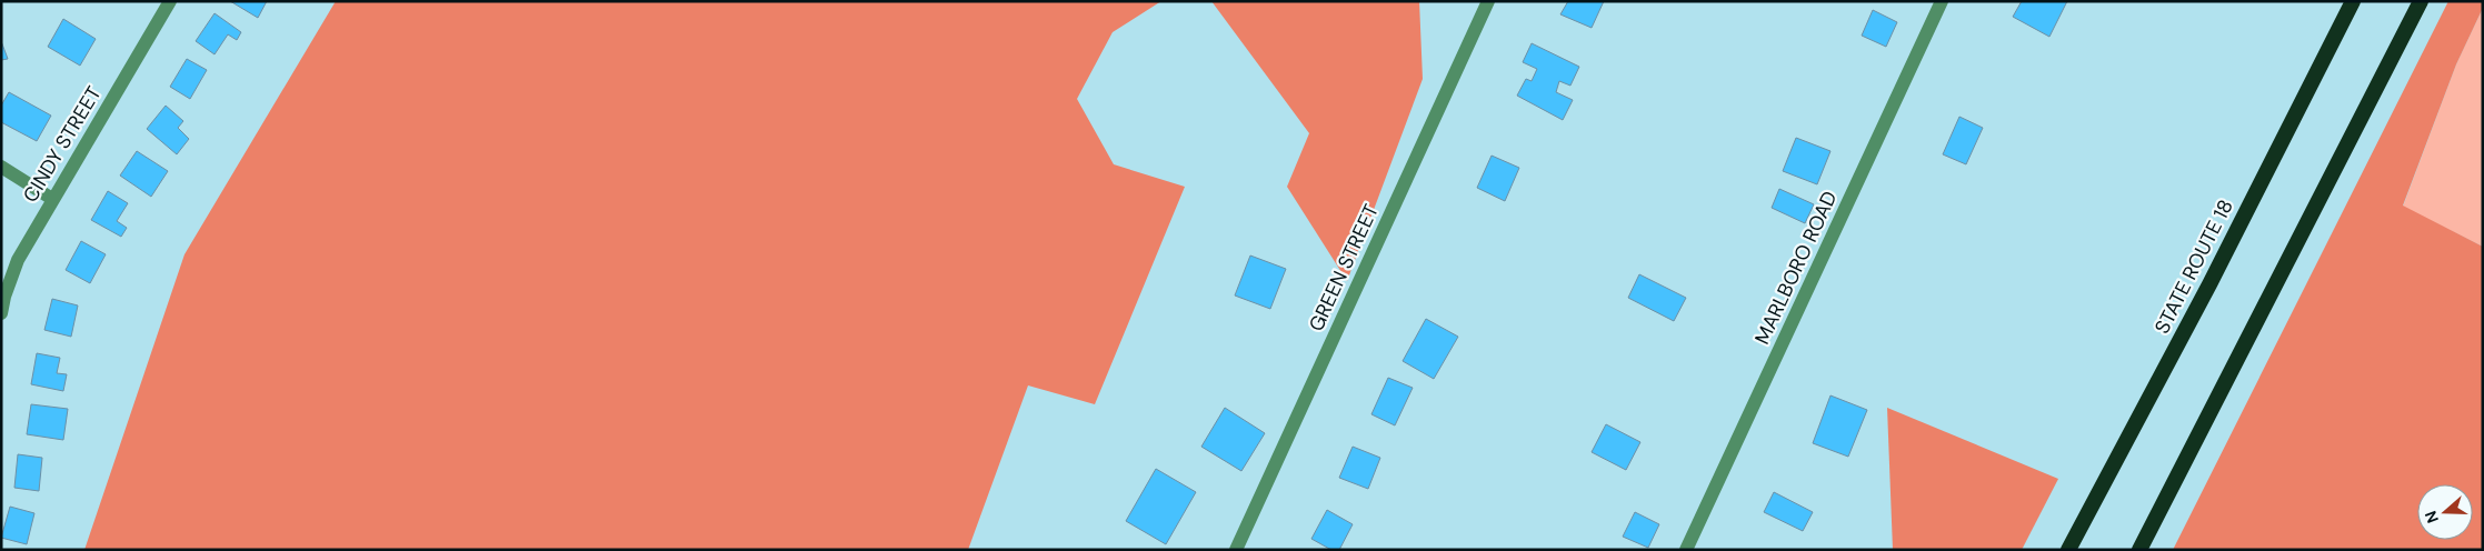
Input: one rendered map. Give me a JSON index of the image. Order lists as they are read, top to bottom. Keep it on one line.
{"streets":{"highway":["STATE ROUTE 18"],"street":["CINDY STREET","GREEN STREET","MARLBORO ROAD"]},"north":"left"}
